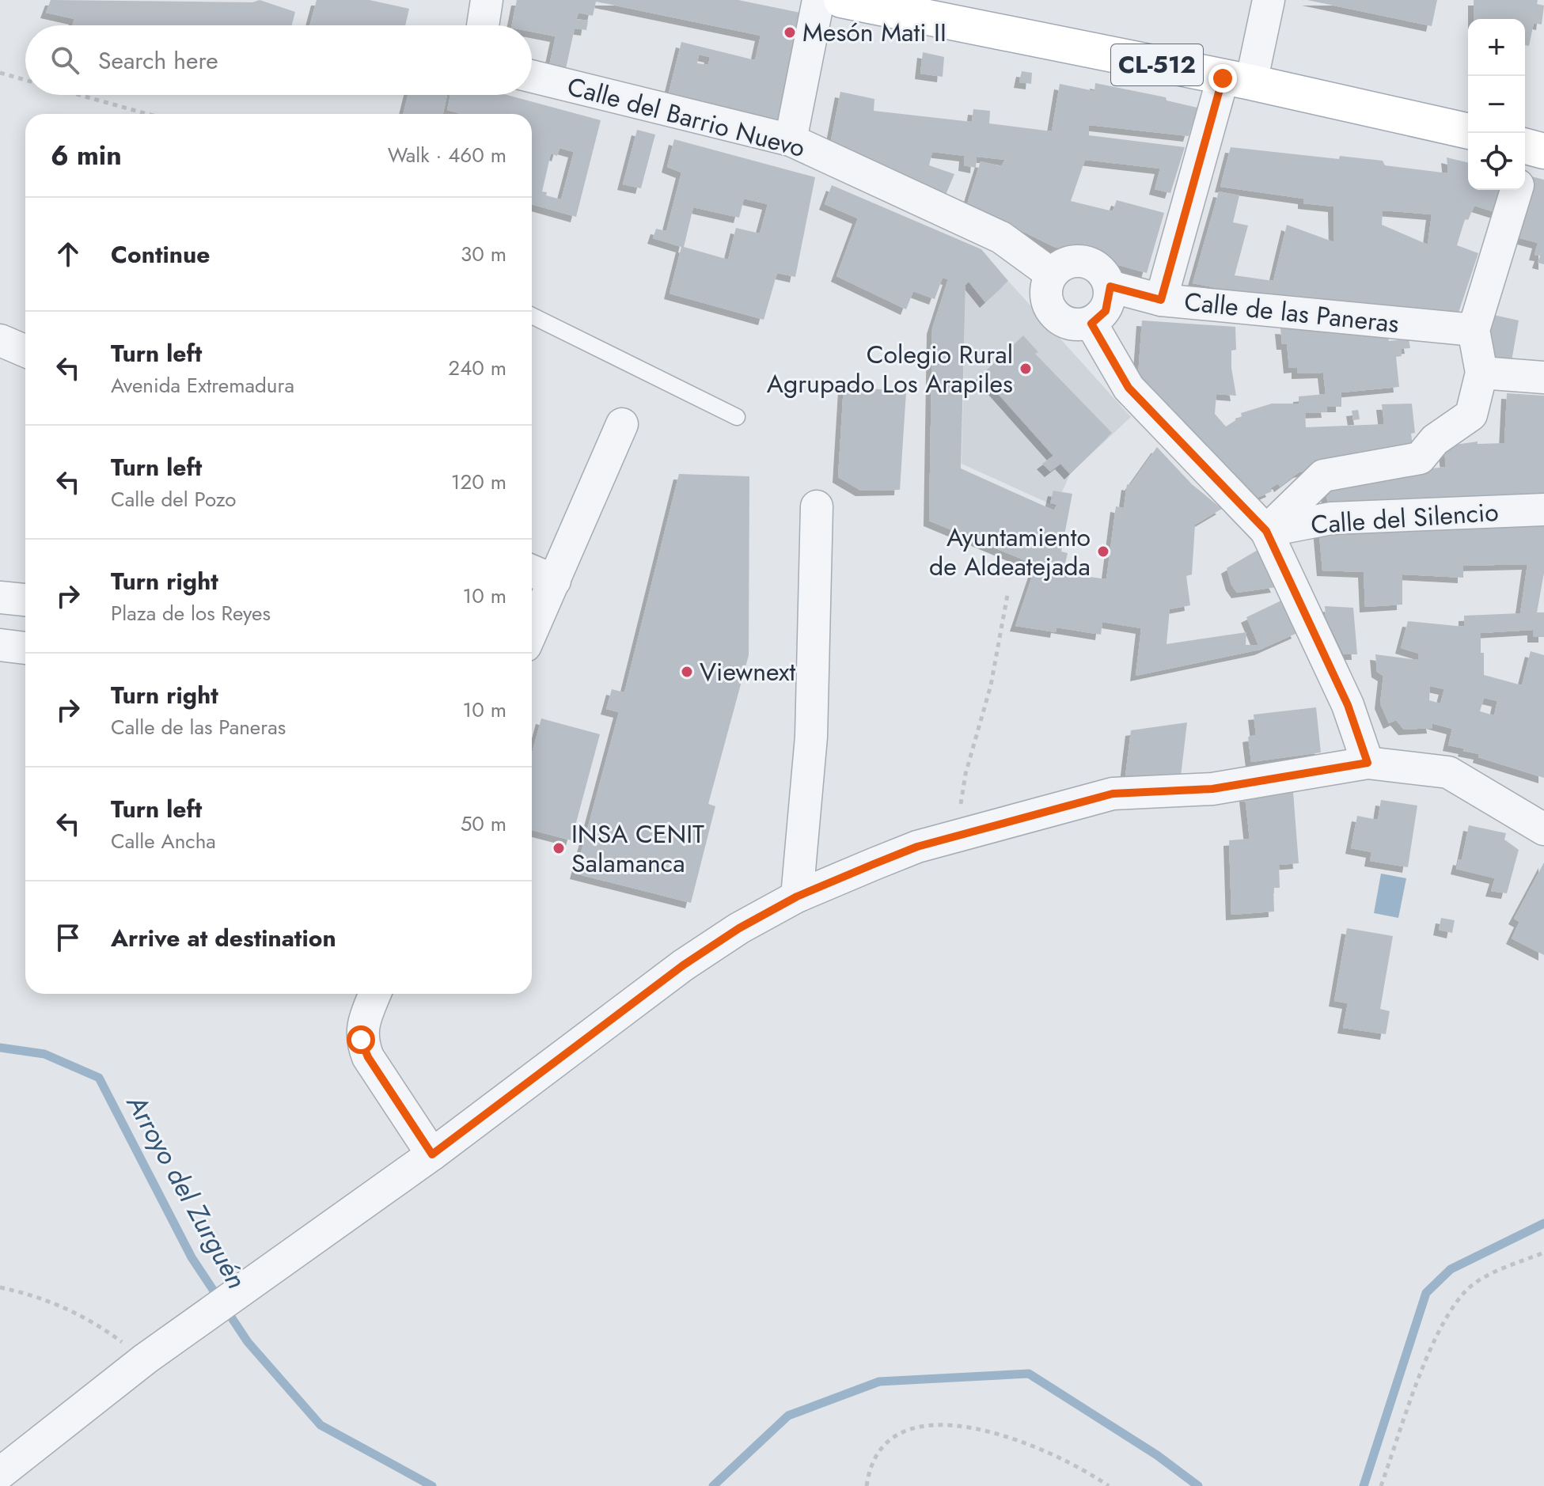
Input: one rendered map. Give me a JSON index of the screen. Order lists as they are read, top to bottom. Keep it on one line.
{"streets":{"main road":["CL-512"],"street":["Calle del Barrio Nuevo","Calle de las Paneras","Calle del Silencio"]},"crossings":[["Calle del Barrio Nuevo","Calle de las Paneras"]],"water":["Arroyo del Zurguén"],"places":["Mesón Mati II","Colegio Rural Agrupado Los Arapiles","Ayuntamiento de Aldeatejada","Viewnext","INSA CENIT Salamanca"],"page":{"map_buttons":["+","−"],"search":"Search here","heading":["6 min","Walk · 460 m"],"list":[["Continue","30 m"],["Turn left","Avenida Extremadura","240 m"],["Turn left","Calle del Pozo","120 m"],["Turn right","Plaza de los Reyes","10 m"],["Turn right","Calle de las Paneras","10 m"],["Turn left","Calle Ancha","50 m"],"Arrive at destination"]}}
